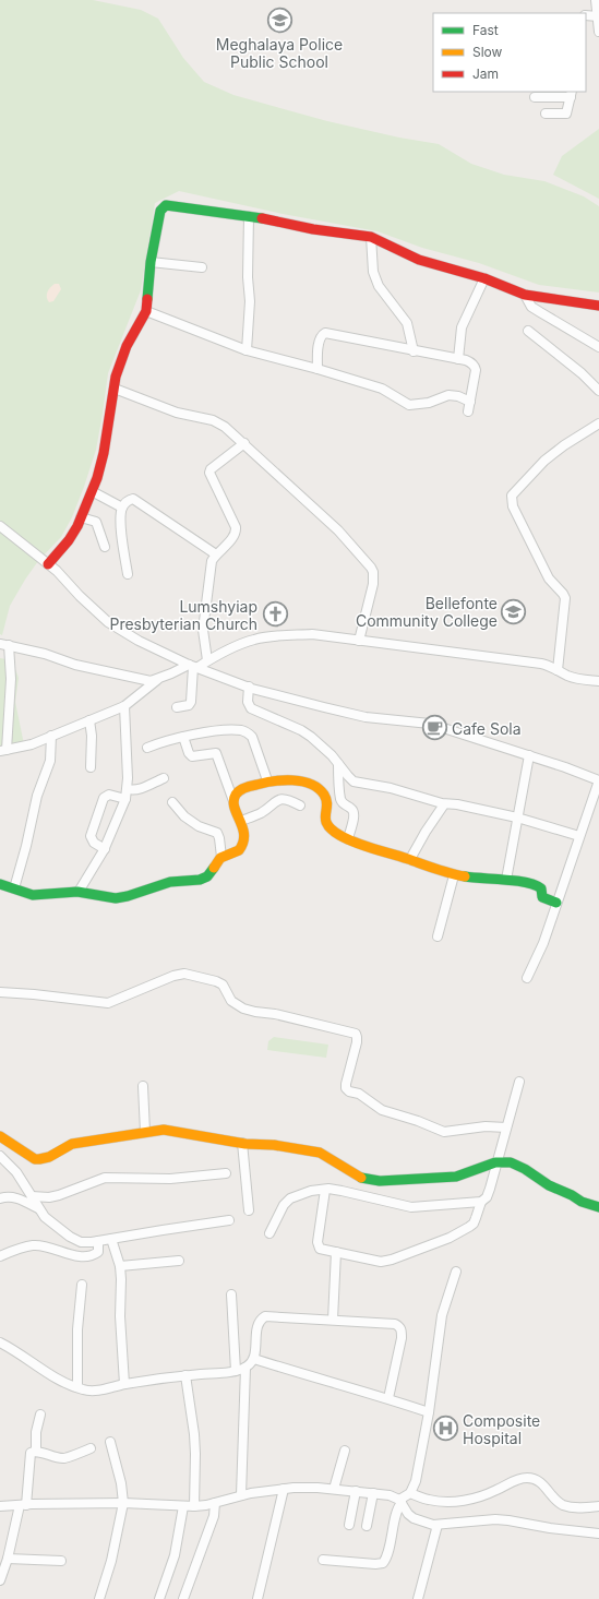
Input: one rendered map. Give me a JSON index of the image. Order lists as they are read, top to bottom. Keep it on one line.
{"places":{"school or university":["Meghalaya Police Public School","Bellefonte Community College"],"church":["Lumshyiap Presbyterian Church"],"cafe":["Cafe Sola"],"hospital":["Composite Hospital"]},"legend":["Fast","Slow","Jam"]}
